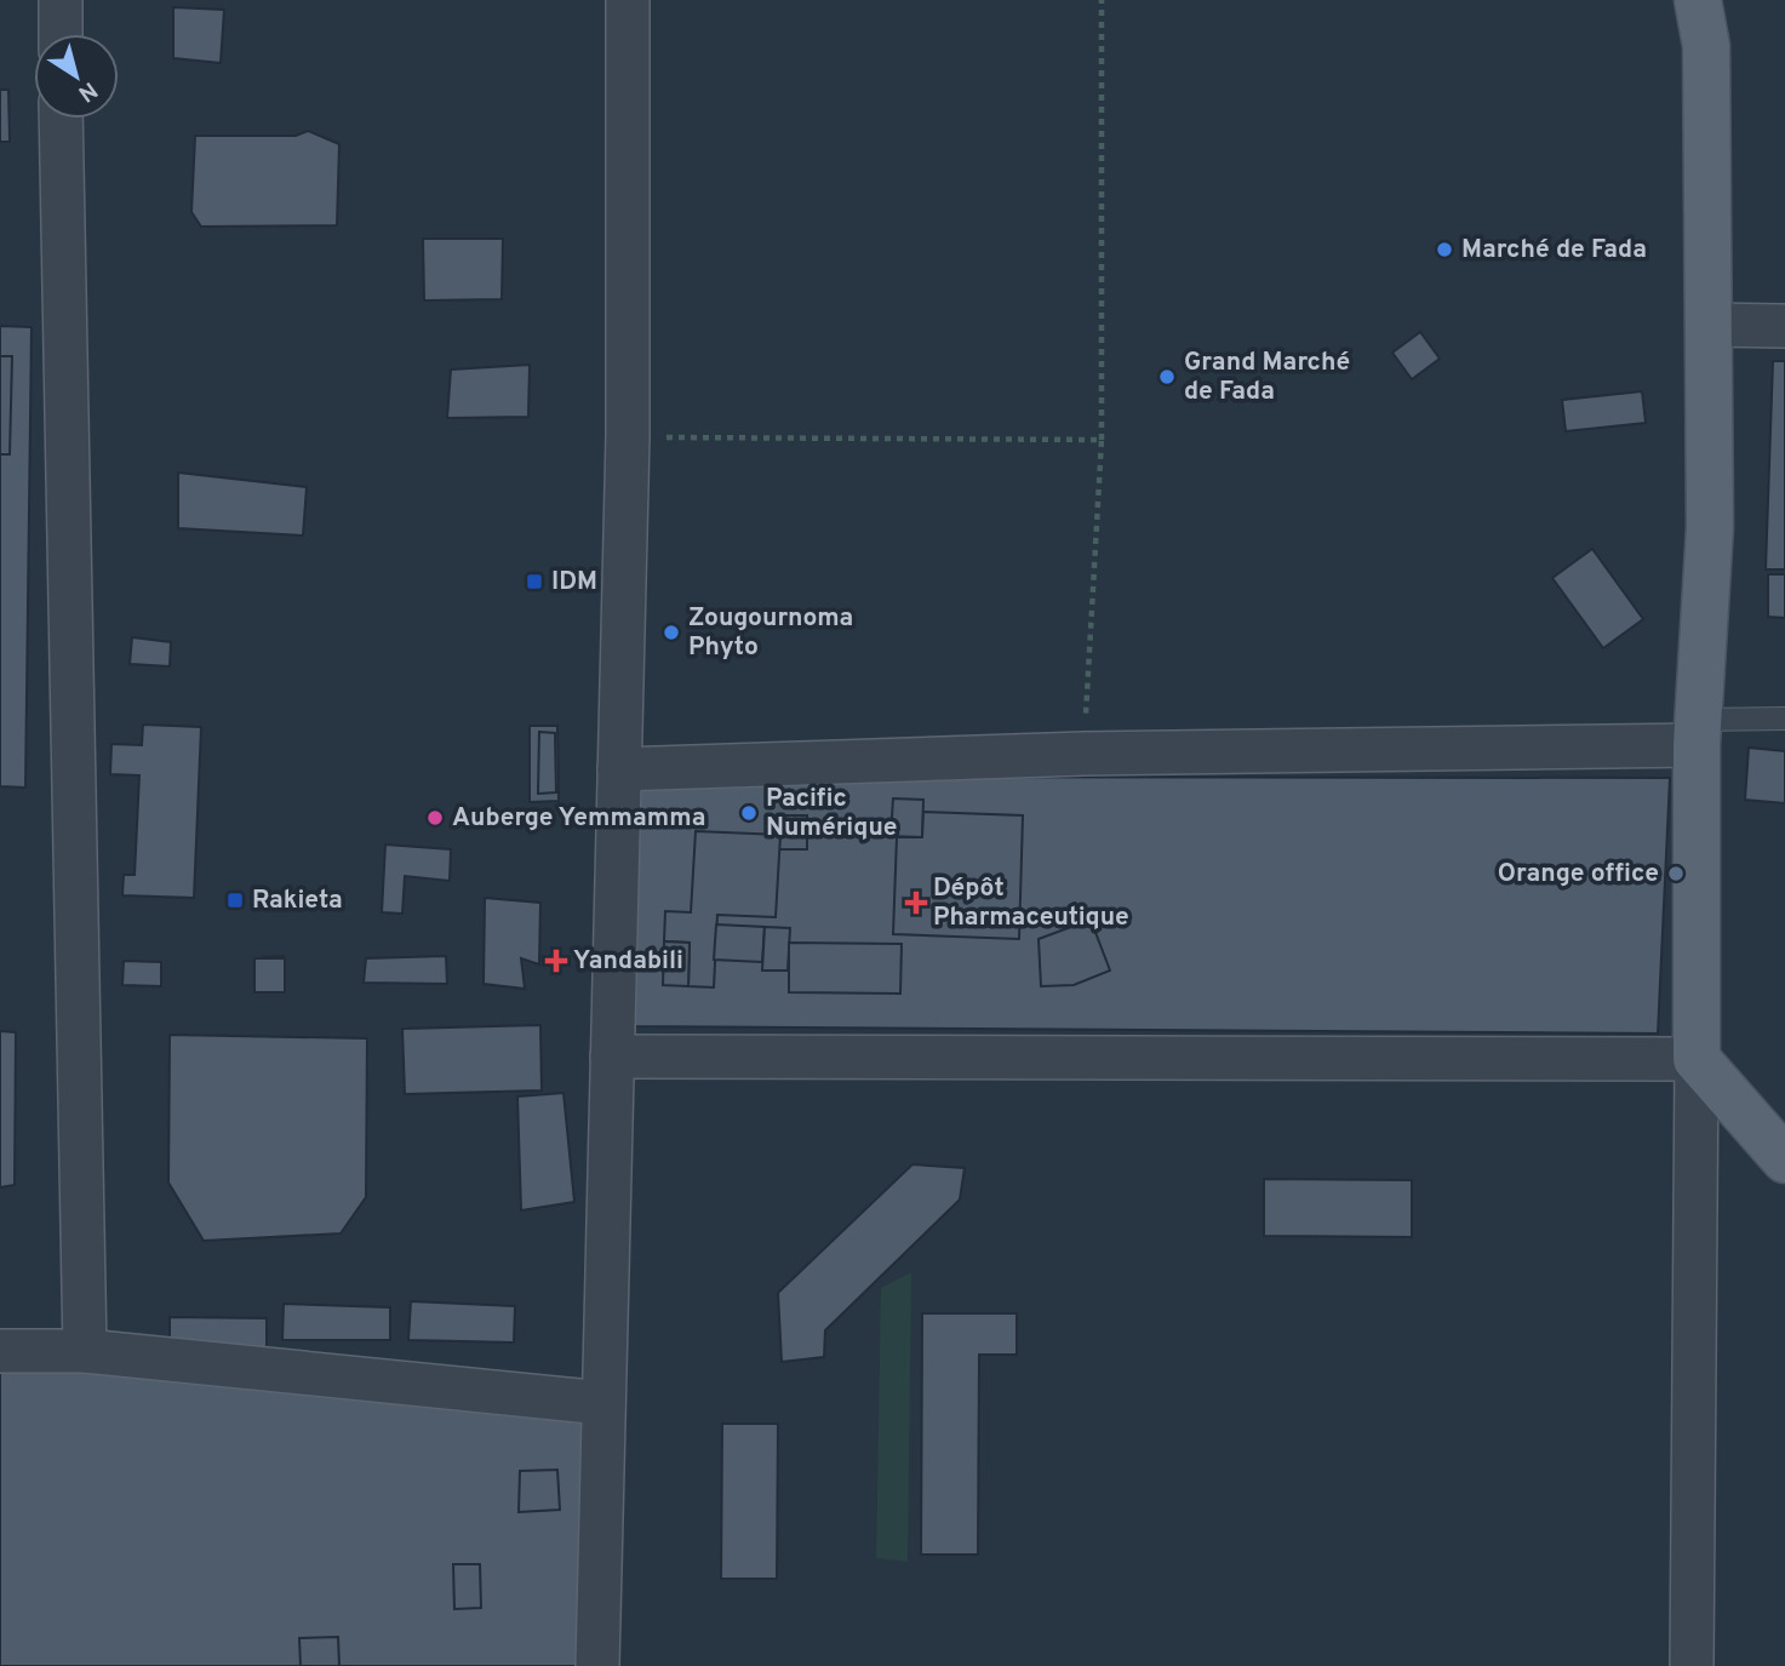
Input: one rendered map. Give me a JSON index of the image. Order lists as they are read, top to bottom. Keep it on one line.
{"places":{"other":["Marché de Fada","Grand Marché de Fada","Zougournoma Phyto","Pacific Numérique","Auberge Yemmamma","Orange office"],"transit":["IDM","Rakieta"],"health":["Dépôt Pharmaceutique","Yandabili"]},"north":"bottom right"}
